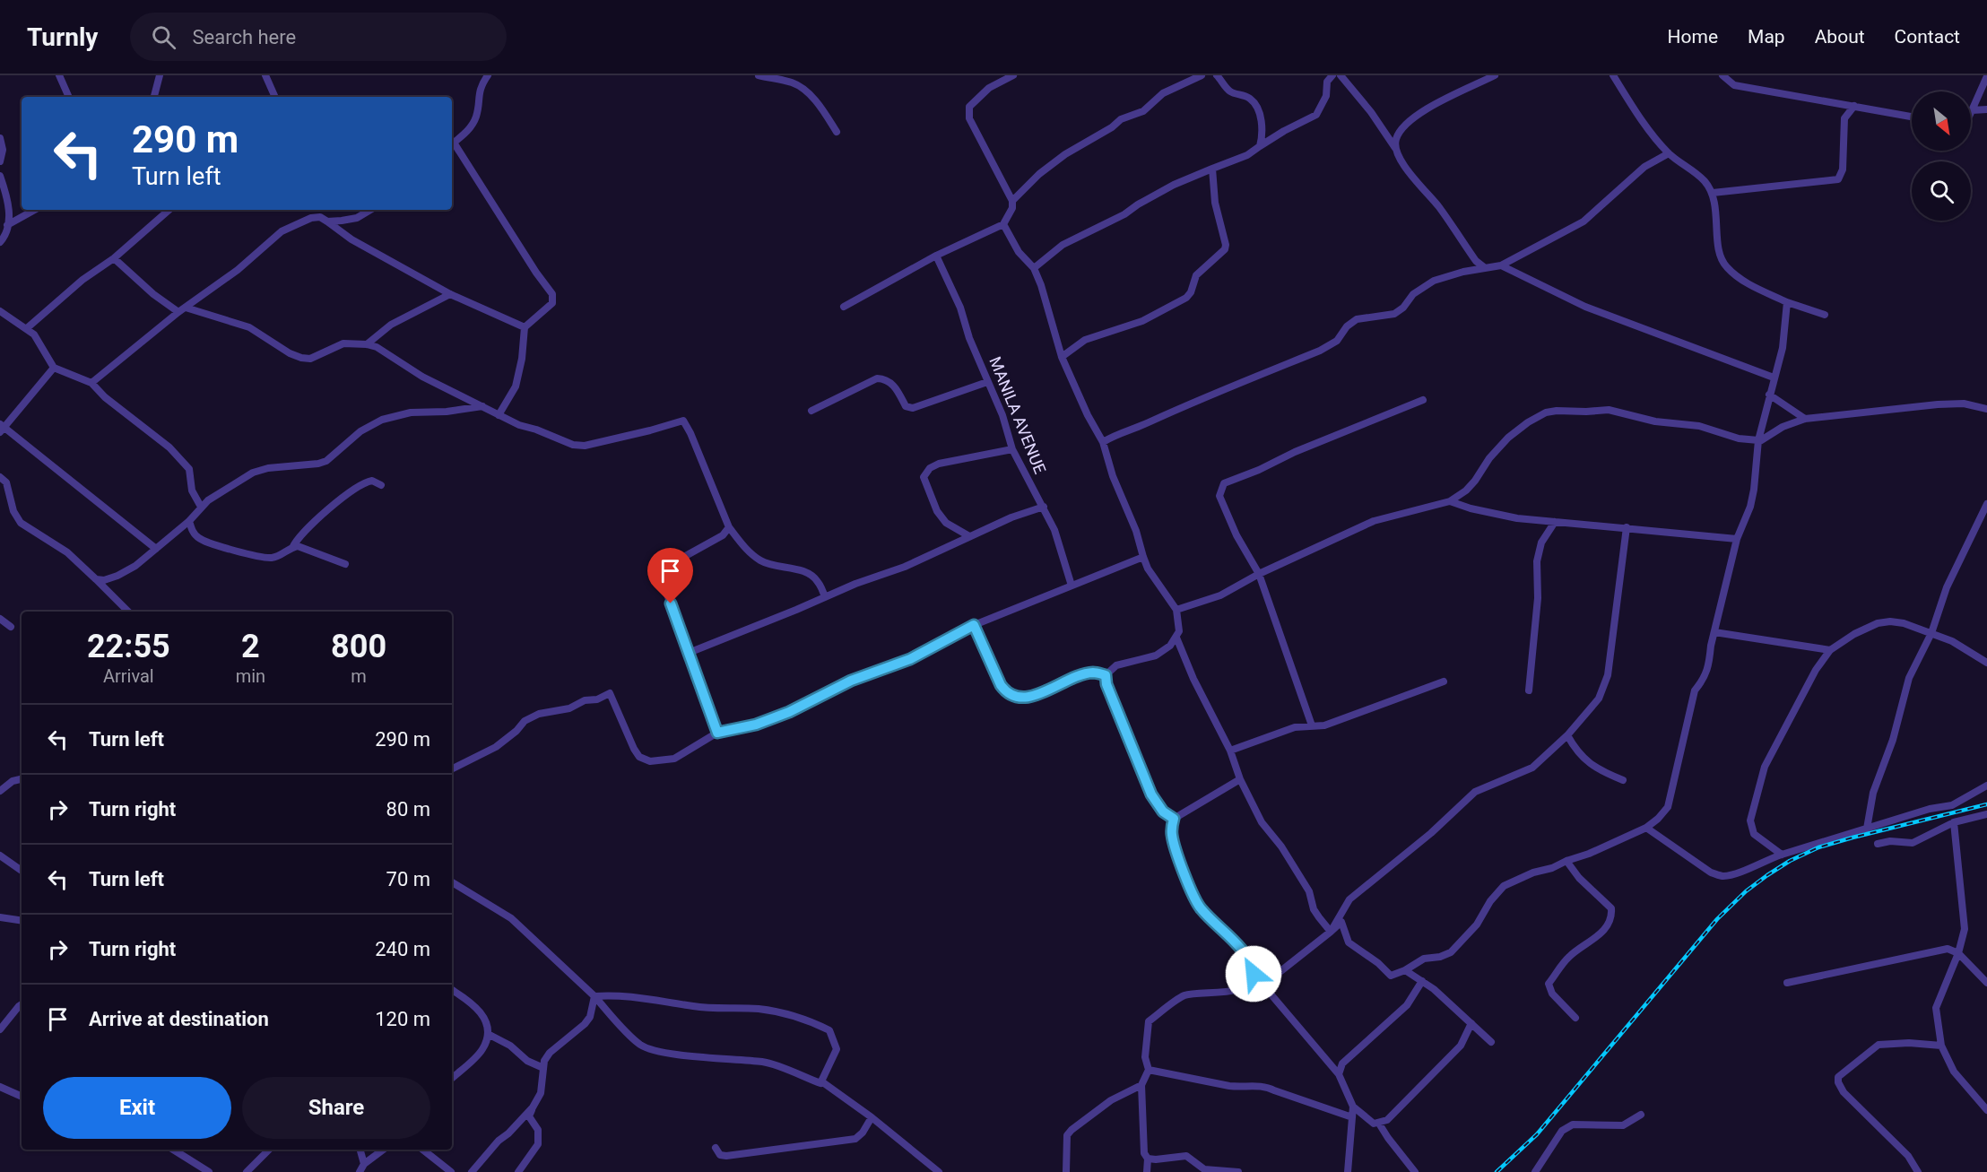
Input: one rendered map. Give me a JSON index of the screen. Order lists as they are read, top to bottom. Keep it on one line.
{"streets":{"street":["MANILA AVENUE"]},"north":"bottom right","page":{"header":"Turnly","search":"Search here","nav":["Home","Map","About","Contact"],"turn":["290 m","Turn left"],"eta":["22:55","Arrival","2","min","800","m"],"list":[{"name":"Turn left","value":"290 m"},{"name":"Turn right","value":"80 m"},{"name":"Turn left","value":"70 m"},{"name":"Turn right","value":"240 m"},{"name":"Arrive at destination","value":"120 m"}],"buttons":["Exit","Share"]}}
